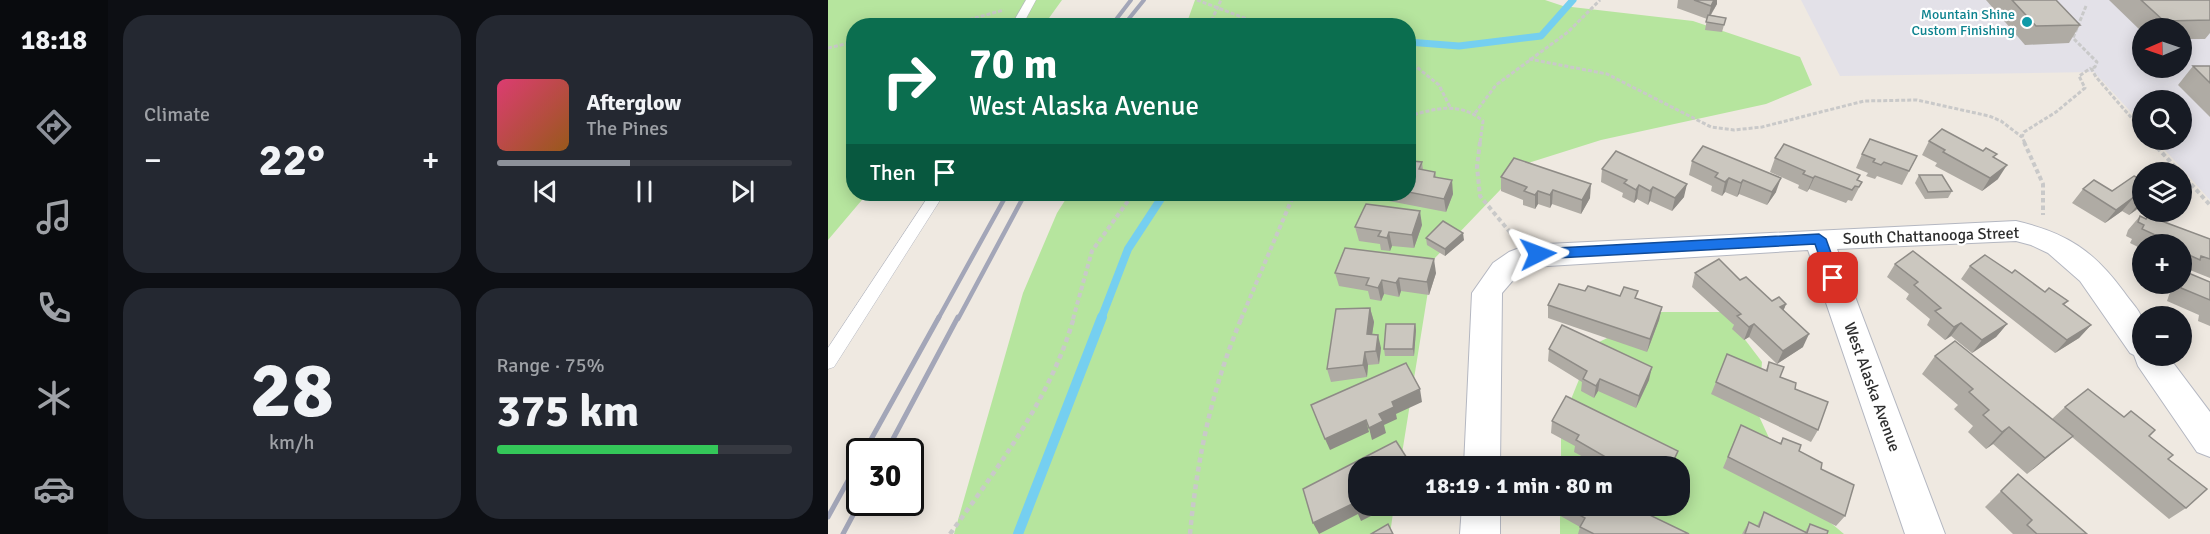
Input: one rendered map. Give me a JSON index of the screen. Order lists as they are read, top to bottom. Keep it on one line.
{"streets":{"street":["South Chattanooga Street","West Alaska Avenue"]},"crossings":[["South Chattanooga Street","West Alaska Avenue"]],"places":["Mountain Shine Custom Finishing"],"north":"left","page":{"tabs":"18:18","tile":["Climate",["28","km/h"],["Range · 75%","375 km"]],"map_buttons":["+","−"],"turn":["70 m","West Alaska Avenue"],"song":["Afterglow","The Pines"],"heat":["−","22°","+"],"then":"Then","limit":"30","trip":"18:19 · 1 min · 80 m"}}
